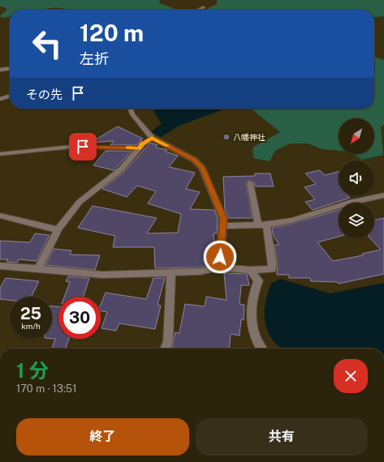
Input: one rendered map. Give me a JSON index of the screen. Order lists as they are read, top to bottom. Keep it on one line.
{"places":["八幡神社"],"north":"bottom left","page":{"turn":["120 m","左折"],"then":"その先","speed":"25 km/h","limit":"30","heading":["1 分","170 m · 13:51"],"buttons":["終了","共有"]}}
